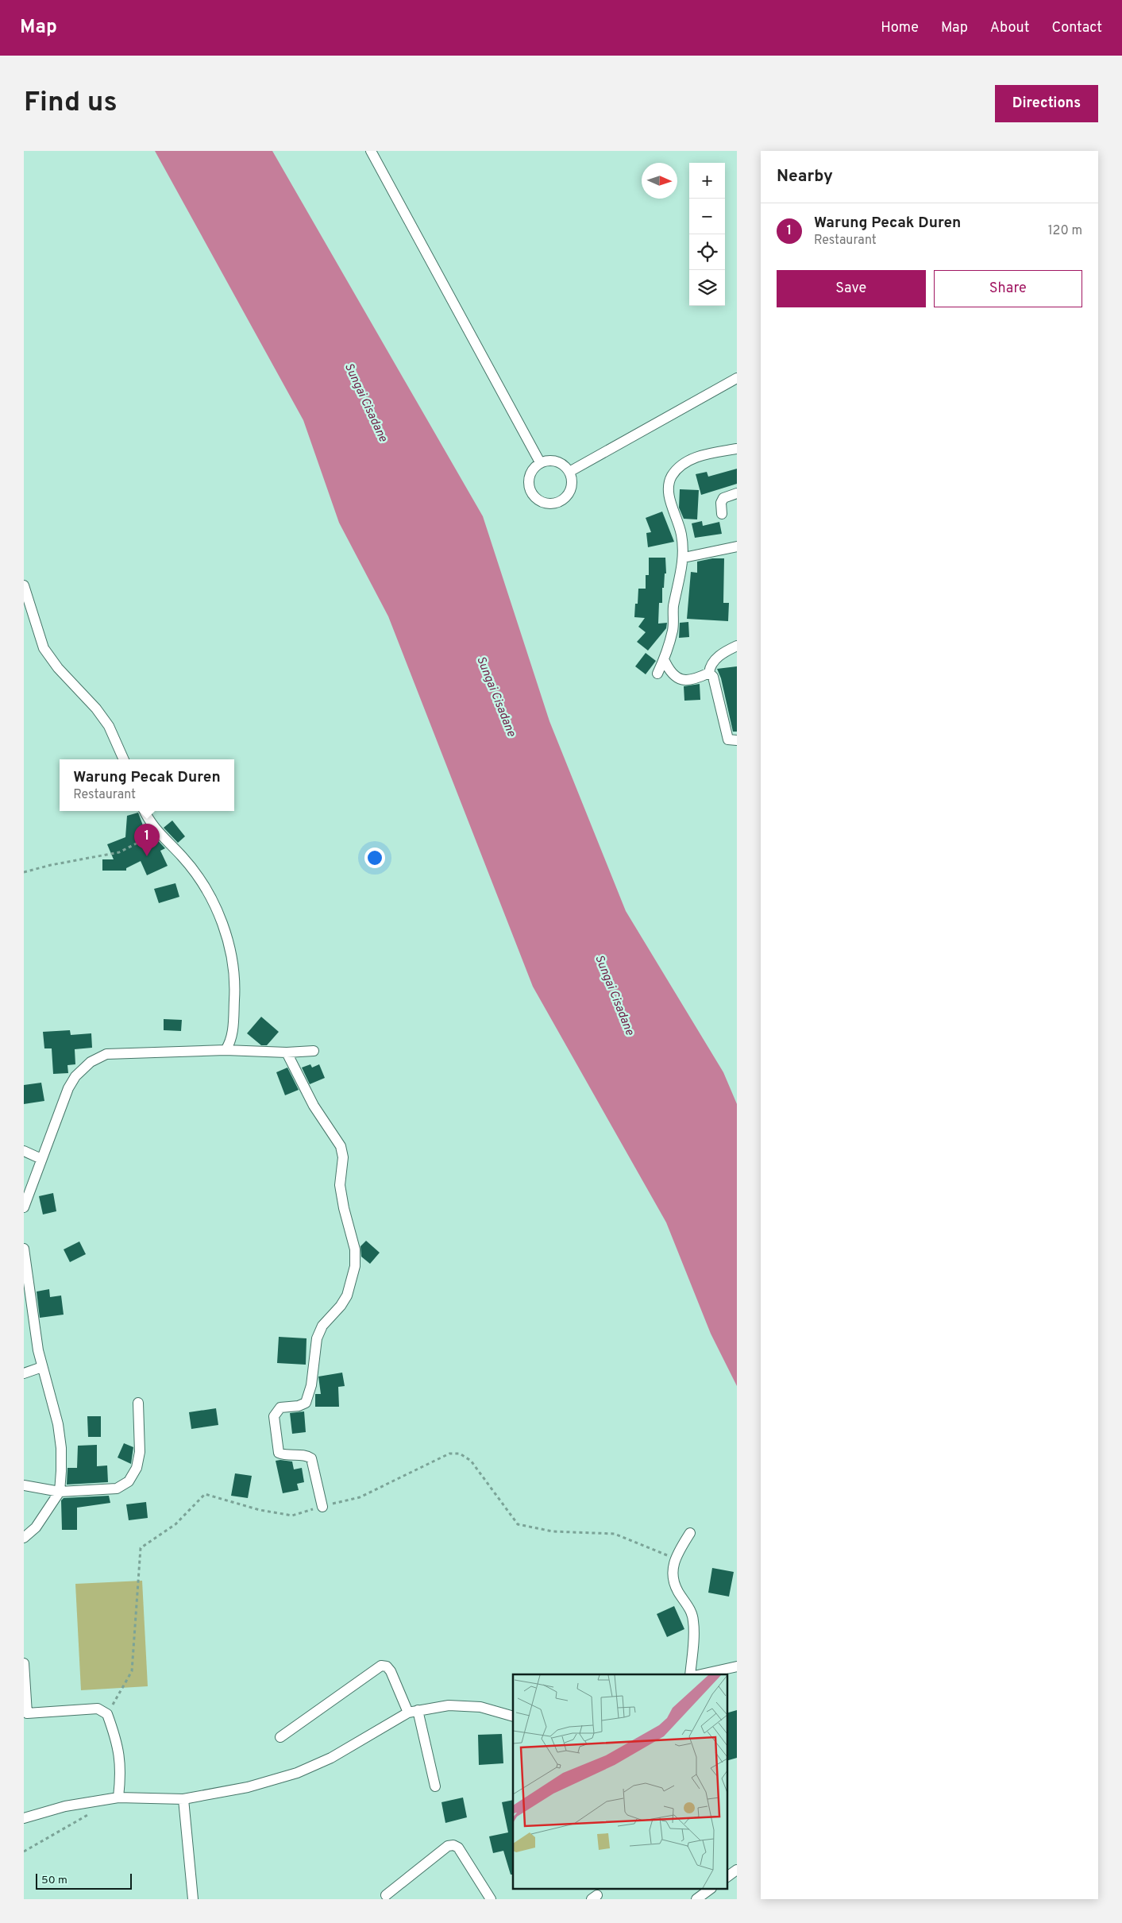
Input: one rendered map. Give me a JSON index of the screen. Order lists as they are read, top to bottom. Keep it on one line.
{"water":["Sungai Cisadane"],"scale_bar":"50 m","north":"right","page":{"header":"Map","nav":["Home","Map","About","Contact"],"buttons":["Directions",["Save","Share"]],"title":"Find us","heading":"Nearby","map_buttons":["+","−"],"list":[{"mark":"1","name":"Warung Pecak Duren","note":"Restaurant","value":"120 m"}],"popup":["Warung Pecak Duren","Restaurant"],"pins":"1","scale":"50 m"}}
